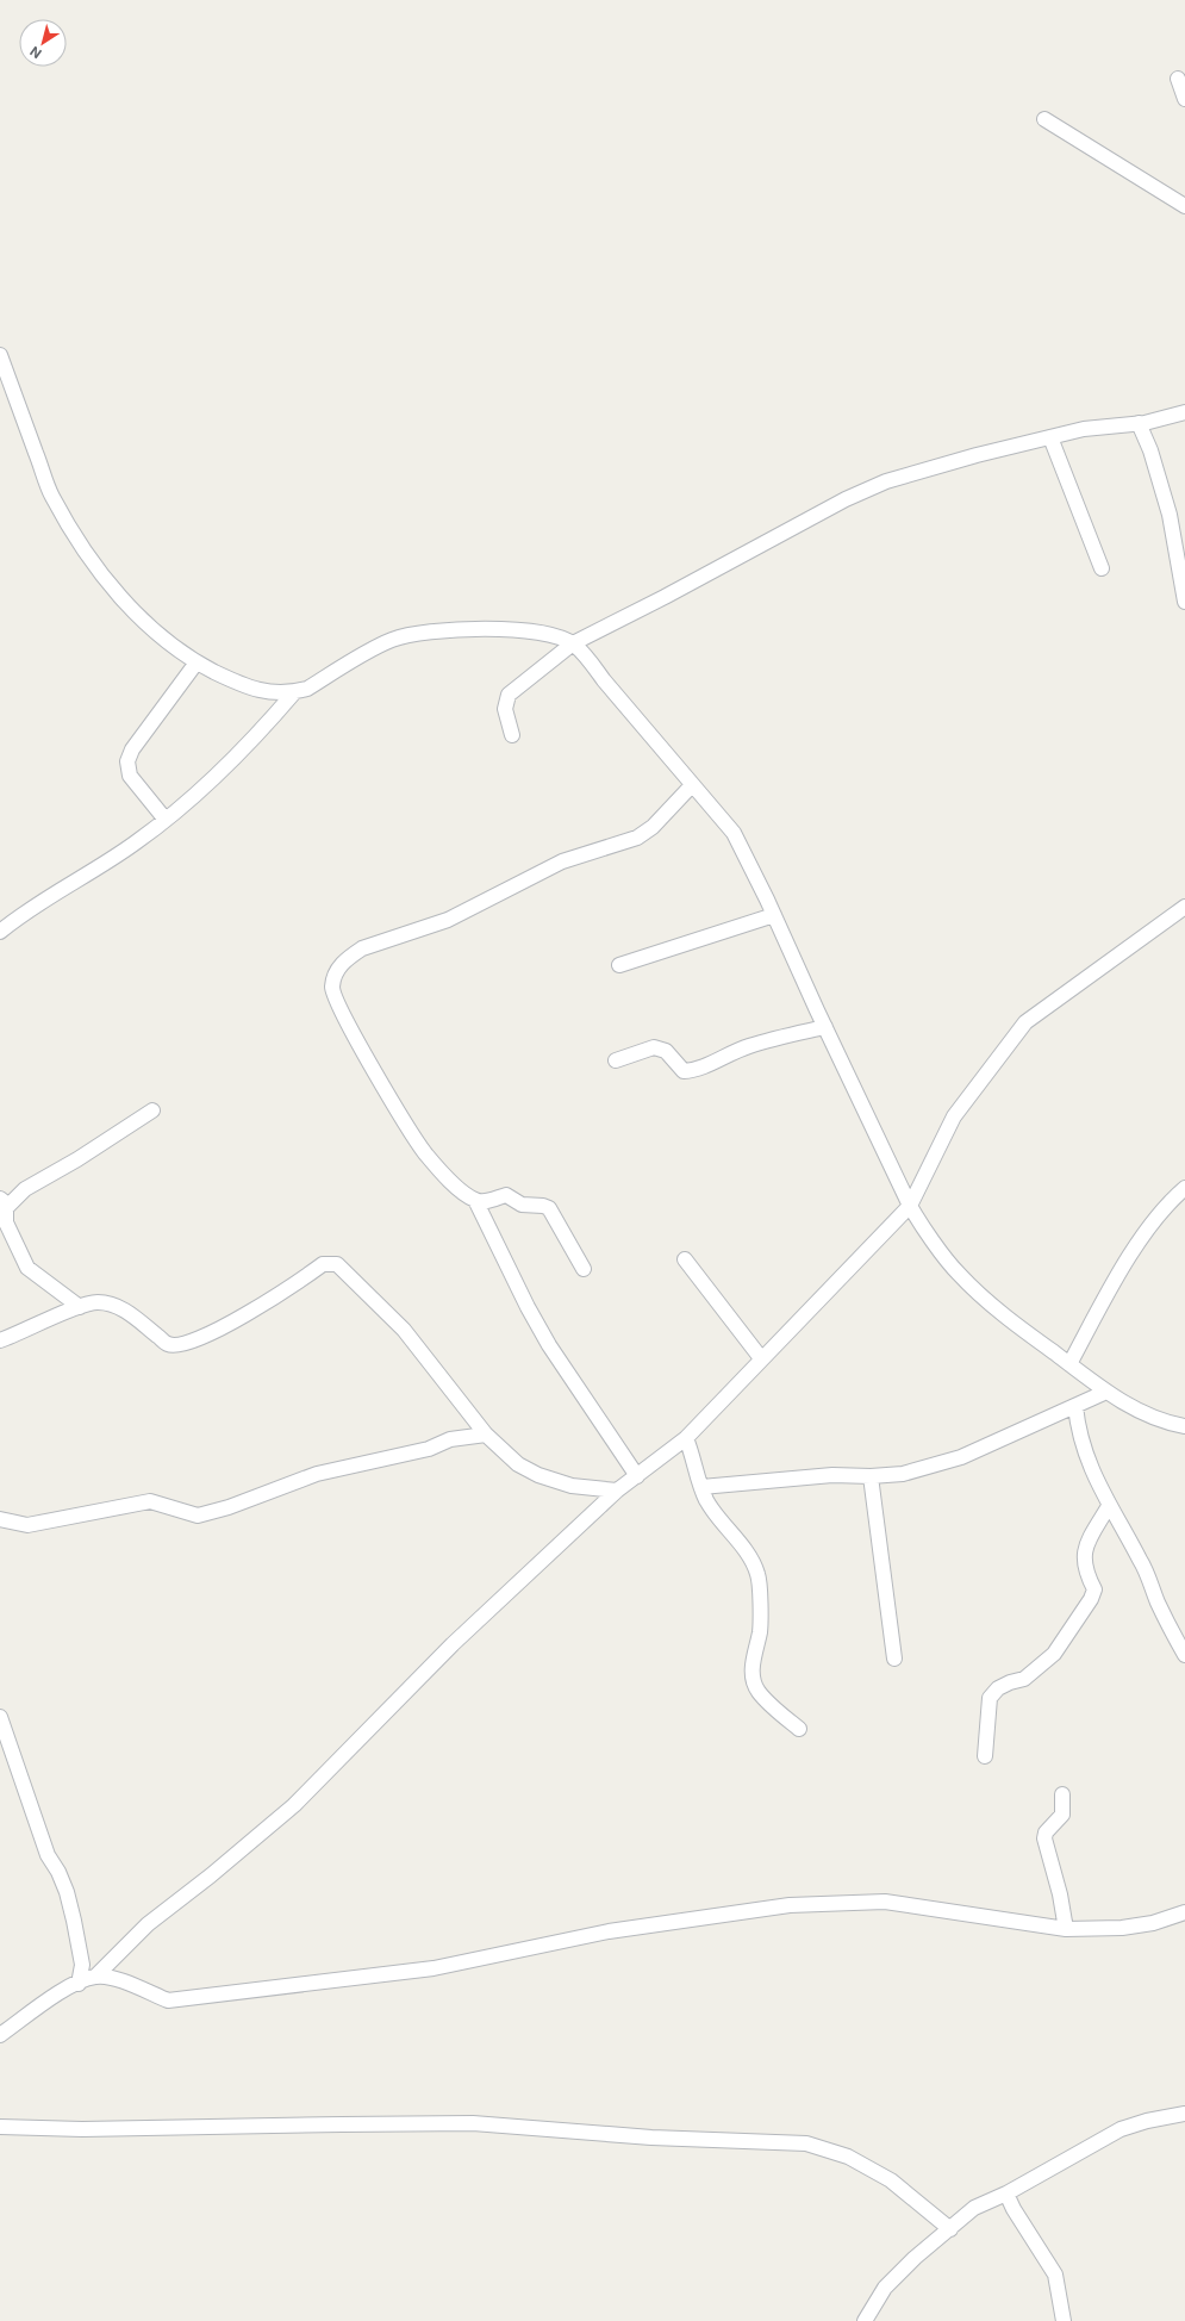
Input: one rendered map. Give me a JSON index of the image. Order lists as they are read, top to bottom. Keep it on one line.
{"north":"bottom left"}
